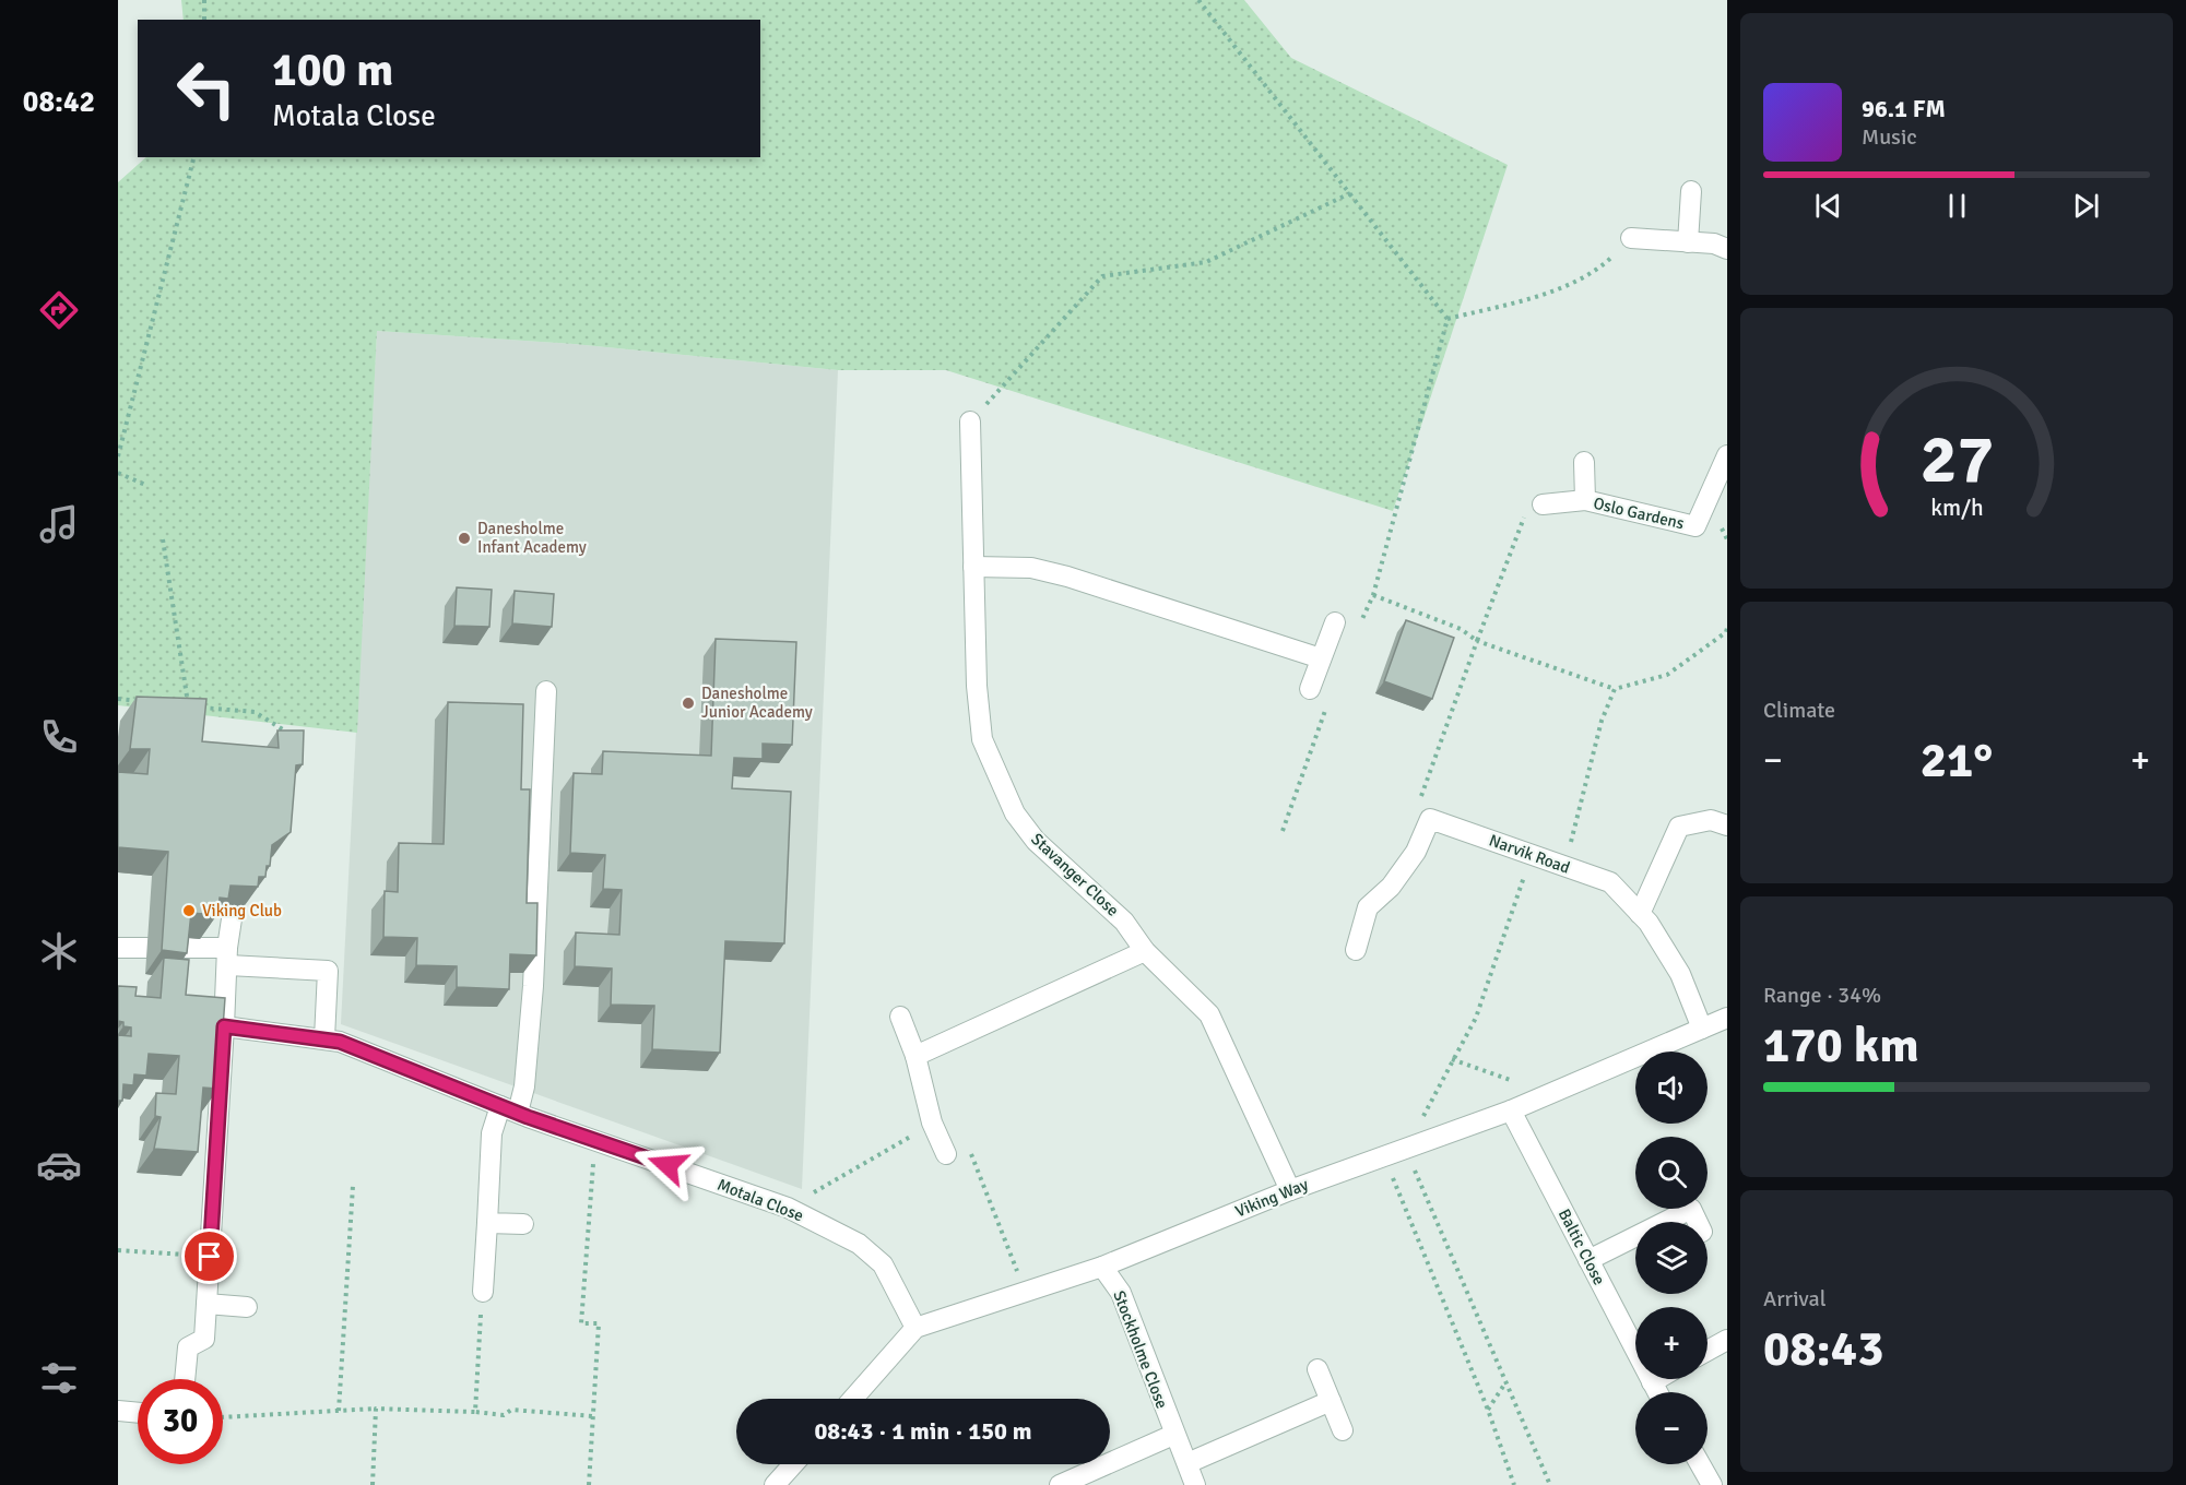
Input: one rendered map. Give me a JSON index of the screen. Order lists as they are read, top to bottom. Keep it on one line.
{"streets":{"street":["Oslo Gardens","Narvik Road","Stavanger Close","Viking Way","Motala Close","Baltic Close","Stockholme Close"]},"crossings":[["Narvik Road","Viking Way"],["Stavanger Close","Viking Way"],["Viking Way","Motala Close"],["Viking Way","Baltic Close"],["Viking Way","Stockholme Close"]],"places":["Danesholme Infant Academy","Danesholme Junior Academy","Viking Club"],"page":{"tabs":"08:42","turn":["100 m","Motala Close"],"song":["96.1 FM","Music"],"tile":["Climate",["Range · 34%","170 km"],["Arrival","08:43"]],"heat":["−","21°","+"],"map_buttons":["+","−"],"limit":"30","trip":"08:43 · 1 min · 150 m","gauge":["27","km/h"]}}
